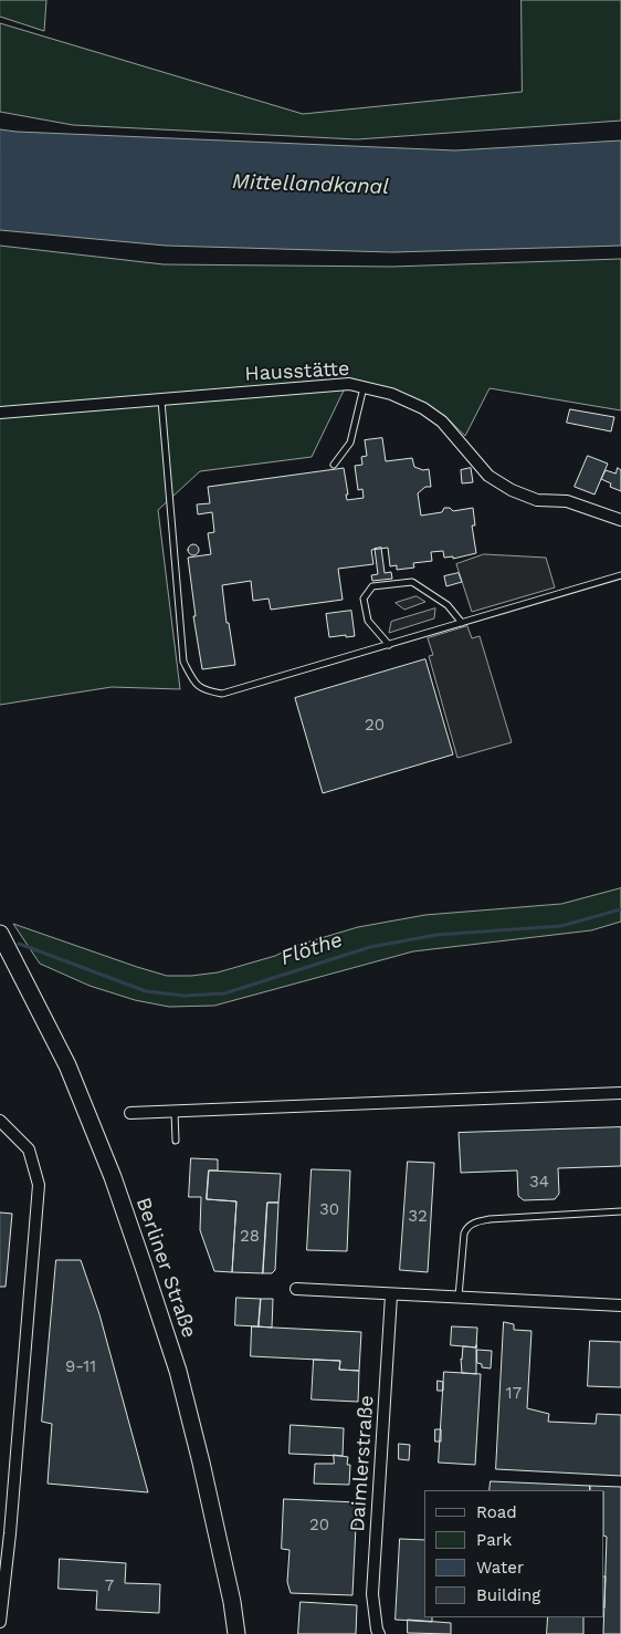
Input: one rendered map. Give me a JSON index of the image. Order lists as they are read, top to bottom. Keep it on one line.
{"streets":{"main road":["Berliner Straße"],"street":["Hausstätte","Daimlerstraße"]},"water":["Mittellandkanal","Flöthe"],"house_numbers":["20","34","30","32","28","9-11","17","20","7"],"legend":["Road","Park","Water","Building"]}
